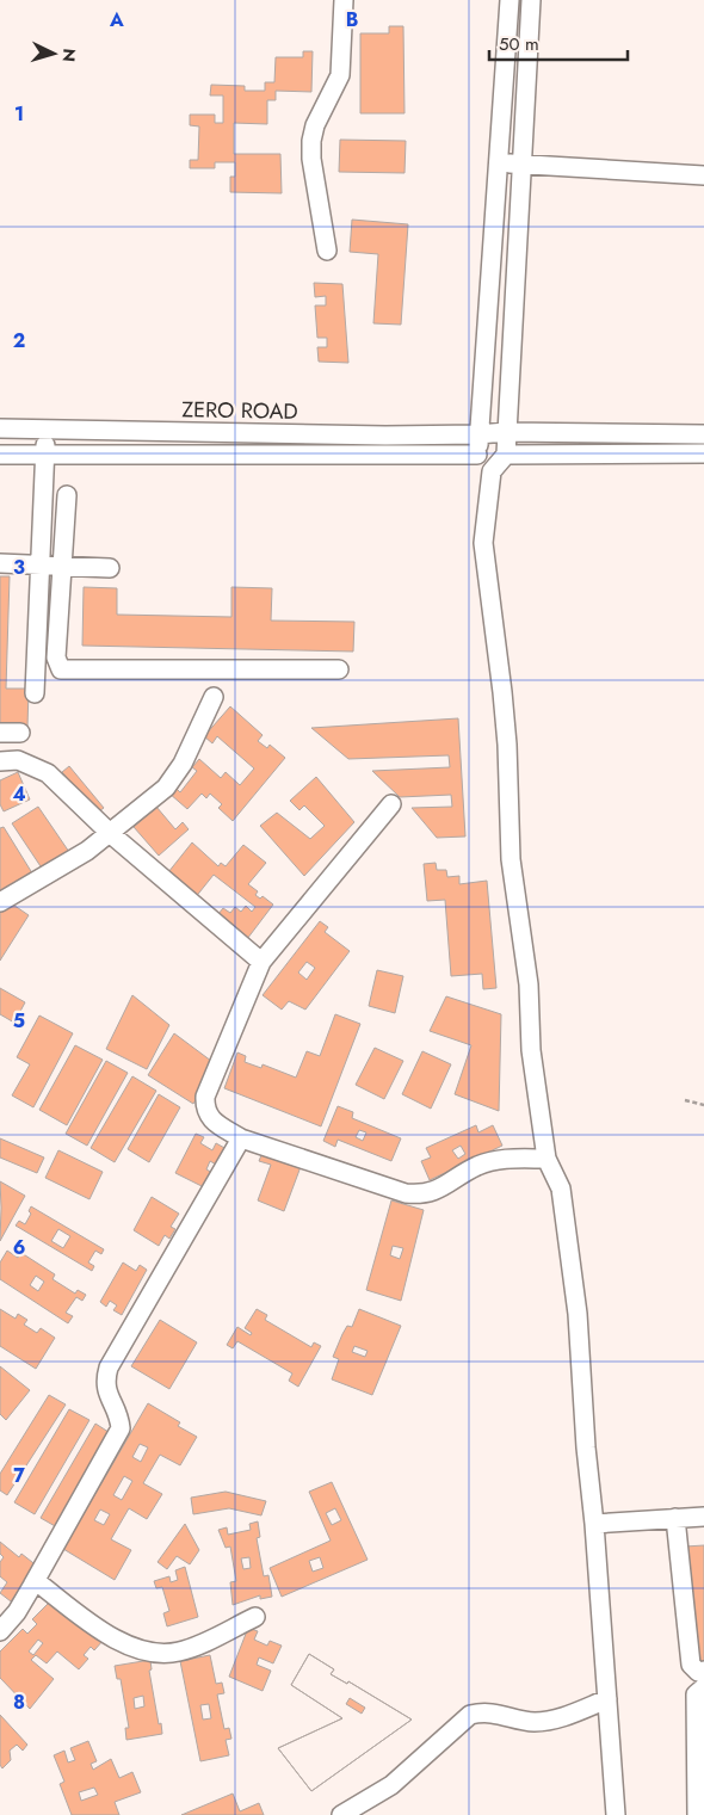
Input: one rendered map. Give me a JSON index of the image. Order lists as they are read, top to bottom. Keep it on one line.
{"streets":{"street":["ZERO ROAD"]},"scale_bar":"50 m","north":"right","grid":{"columns":["A","B"],"rows":["1","2","3","4","5","6","7","8"]}}
